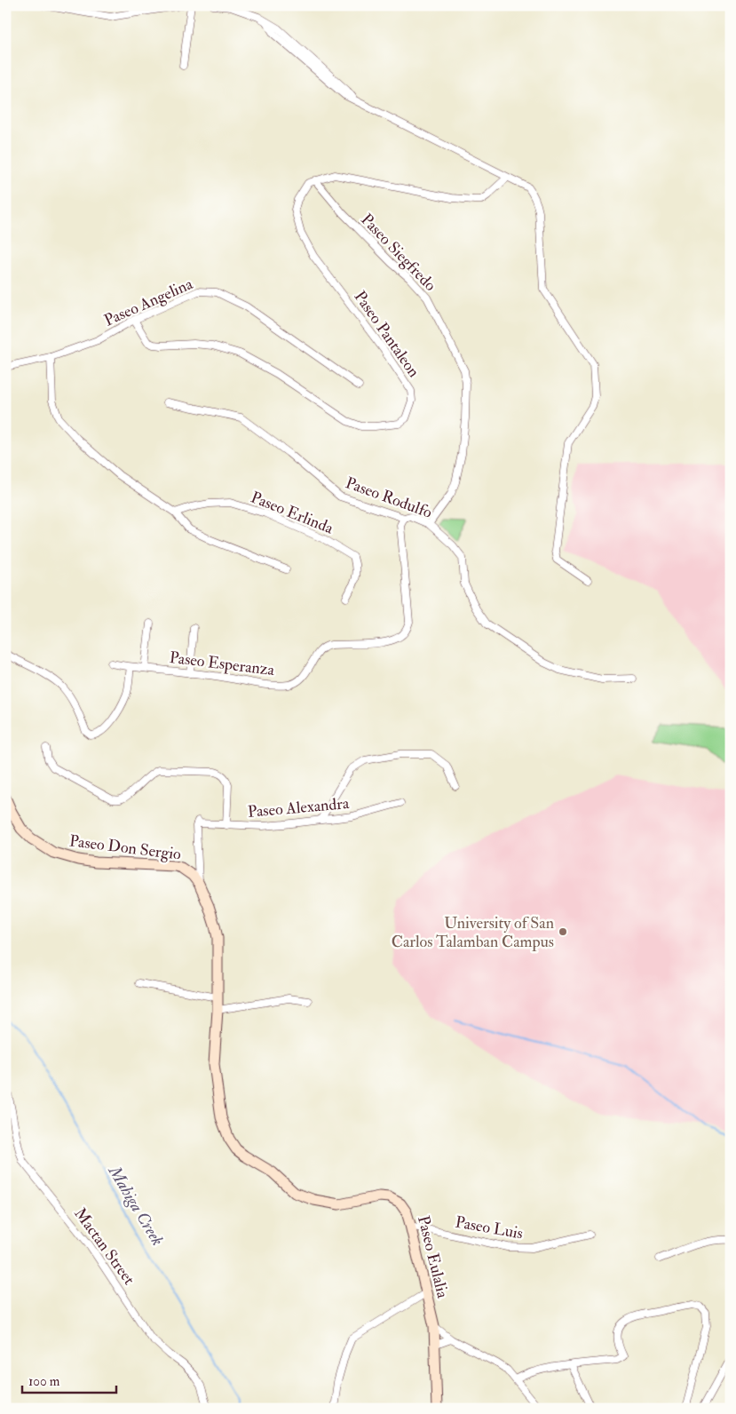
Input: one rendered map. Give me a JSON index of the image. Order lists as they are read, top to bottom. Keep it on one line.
{"streets":{"street":["Paseo Siegfredo","Paseo Angelina","Paseo Pantaleon","Paseo Rodulfo","Paseo Erlinda","Paseo Esperanza","Paseo Alexandra","Paseo Don Sergio","Paseo Luis","Mactan Street","Paseo Eulalia"]},"crossings":[["Paseo Siegfredo","Paseo Pantaleon"],["Paseo Siegfredo","Paseo Rodulfo"],["Paseo Angelina","Paseo Pantaleon"],["Paseo Rodulfo","Paseo Esperanza"],["Paseo Alexandra","Paseo Don Sergio"],["Paseo Don Sergio","Paseo Eulalia"],["Paseo Luis","Paseo Eulalia"]],"water":["Mahiga Creek"],"places":["University of San Carlos Talamban Campus"],"scale_bar":"100 m"}
